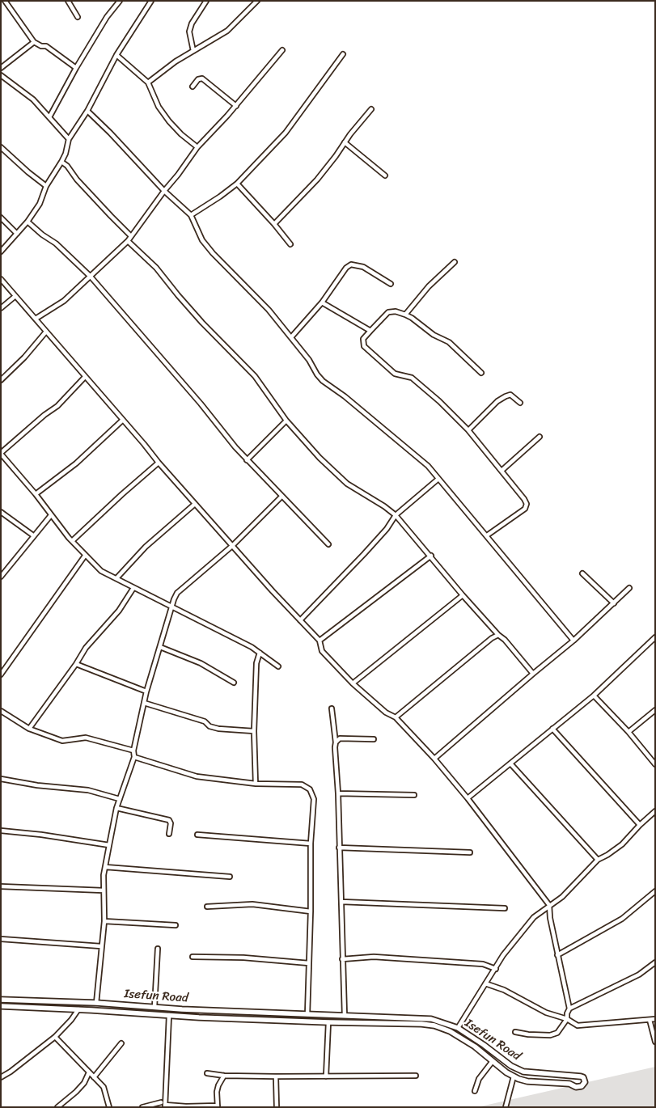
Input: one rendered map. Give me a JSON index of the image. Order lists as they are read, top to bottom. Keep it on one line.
{"streets":{"street":["Isefun Road"]}}
